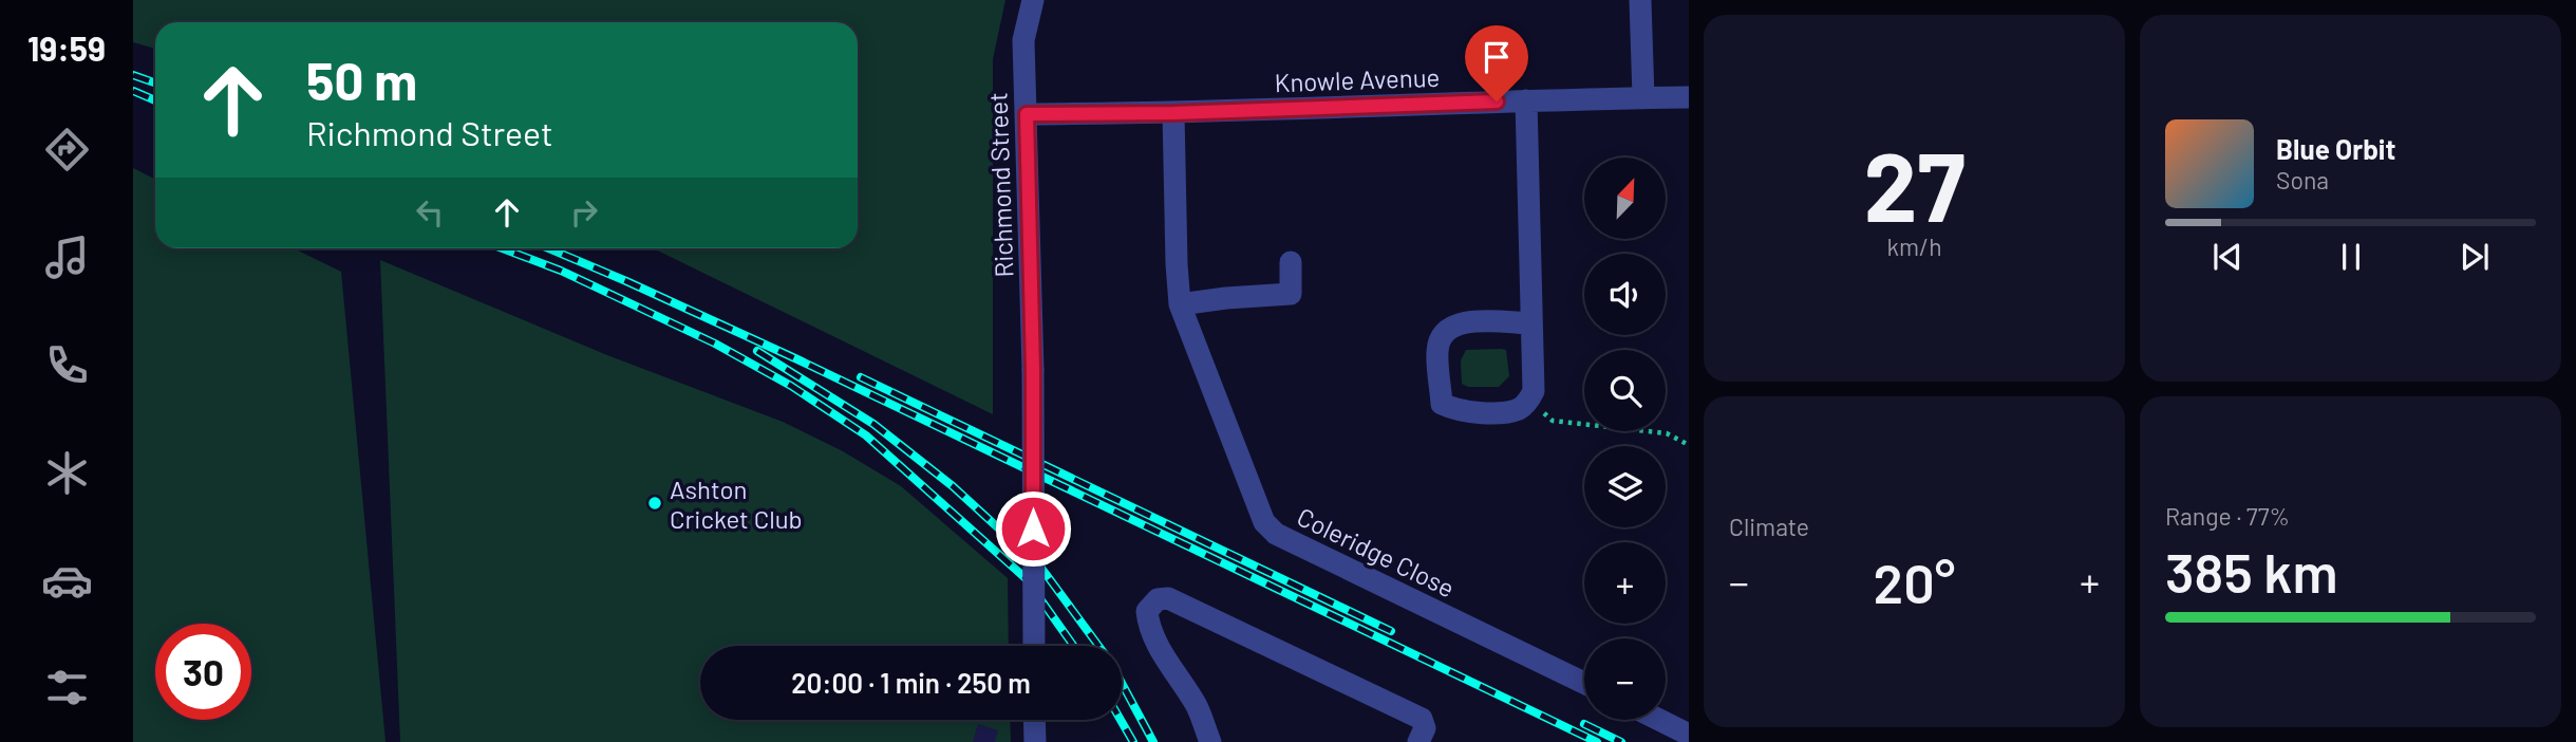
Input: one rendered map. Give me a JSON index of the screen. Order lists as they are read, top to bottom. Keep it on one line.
{"streets":{"street":["Knowle Avenue","Richmond Street","Coleridge Close"]},"crossings":[["Knowle Avenue","Richmond Street"],["Knowle Avenue","Coleridge Close"]],"places":["Ashton Cricket Club"],"north":"top right","page":{"tabs":"19:59","tile":[["27","km/h"],"Climate",["Range · 77%","385 km"]],"turn":["50 m","Richmond Street"],"song":["Blue Orbit","Sona"],"map_buttons":["+","−"],"heat":["−","20°","+"],"limit":"30","trip":"20:00 · 1 min · 250 m"}}
